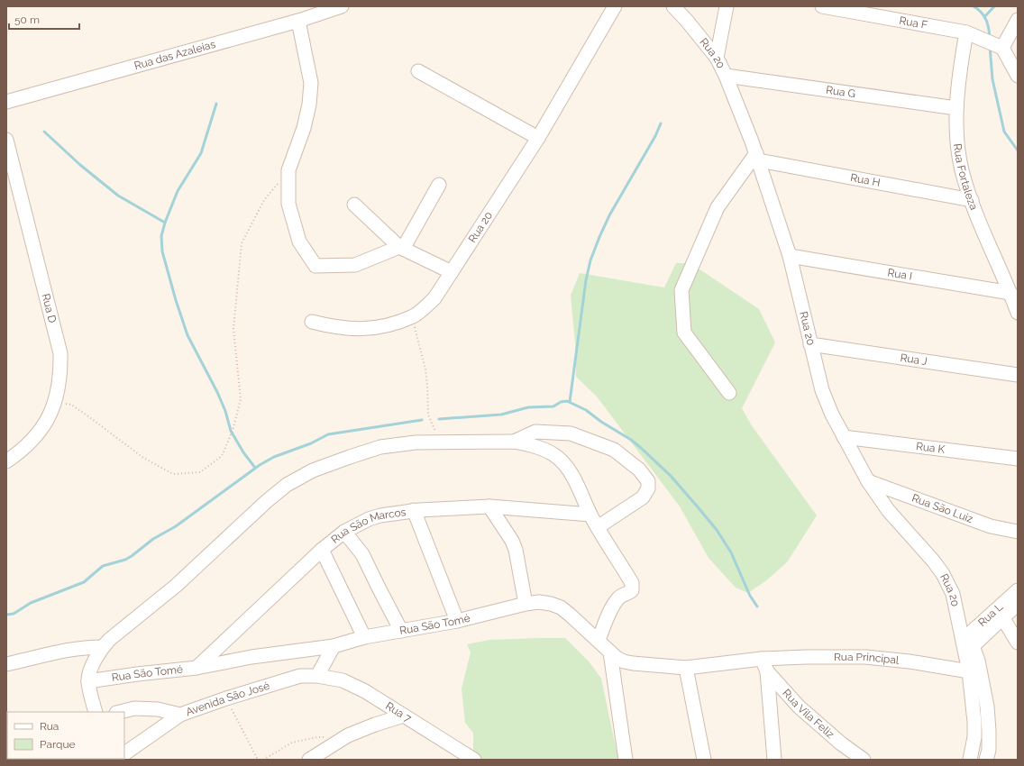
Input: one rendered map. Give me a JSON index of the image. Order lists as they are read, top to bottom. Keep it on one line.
{"streets":{"street":["Rua F","Rua 20","Rua das Azaleias","Rua G","Rua Fortaleza","Rua H","Rua I","Rua D","Rua J","Rua K","Rua São Luiz","Rua São Marcos","Rua L","Rua São Tomé","Rua Principal","Avenida São José","Rua 7","Rua Vila Feliz"]},"crossings":[["Rua F","Rua Fortaleza"],["Rua 20","Rua G"],["Rua 20","Rua H"],["Rua 20","Rua I"],["Rua 20","Rua J"],["Rua 20","Rua K"],["Rua 20","Rua São Luiz"],["Rua 20","Rua L"],["Rua 20","Rua Principal"],["Rua G","Rua Fortaleza"],["Rua Fortaleza","Rua H"],["Rua Fortaleza","Rua I"],["Rua São Marcos","Rua São Tomé"],["Rua São Tomé","Rua Principal"],["Rua São Tomé","Rua Vila Feliz"],["Rua Principal","Rua Vila Feliz"],["Avenida São José","Rua 7"]],"legend":["Rua","Parque"],"scale_bar":"50 m"}
